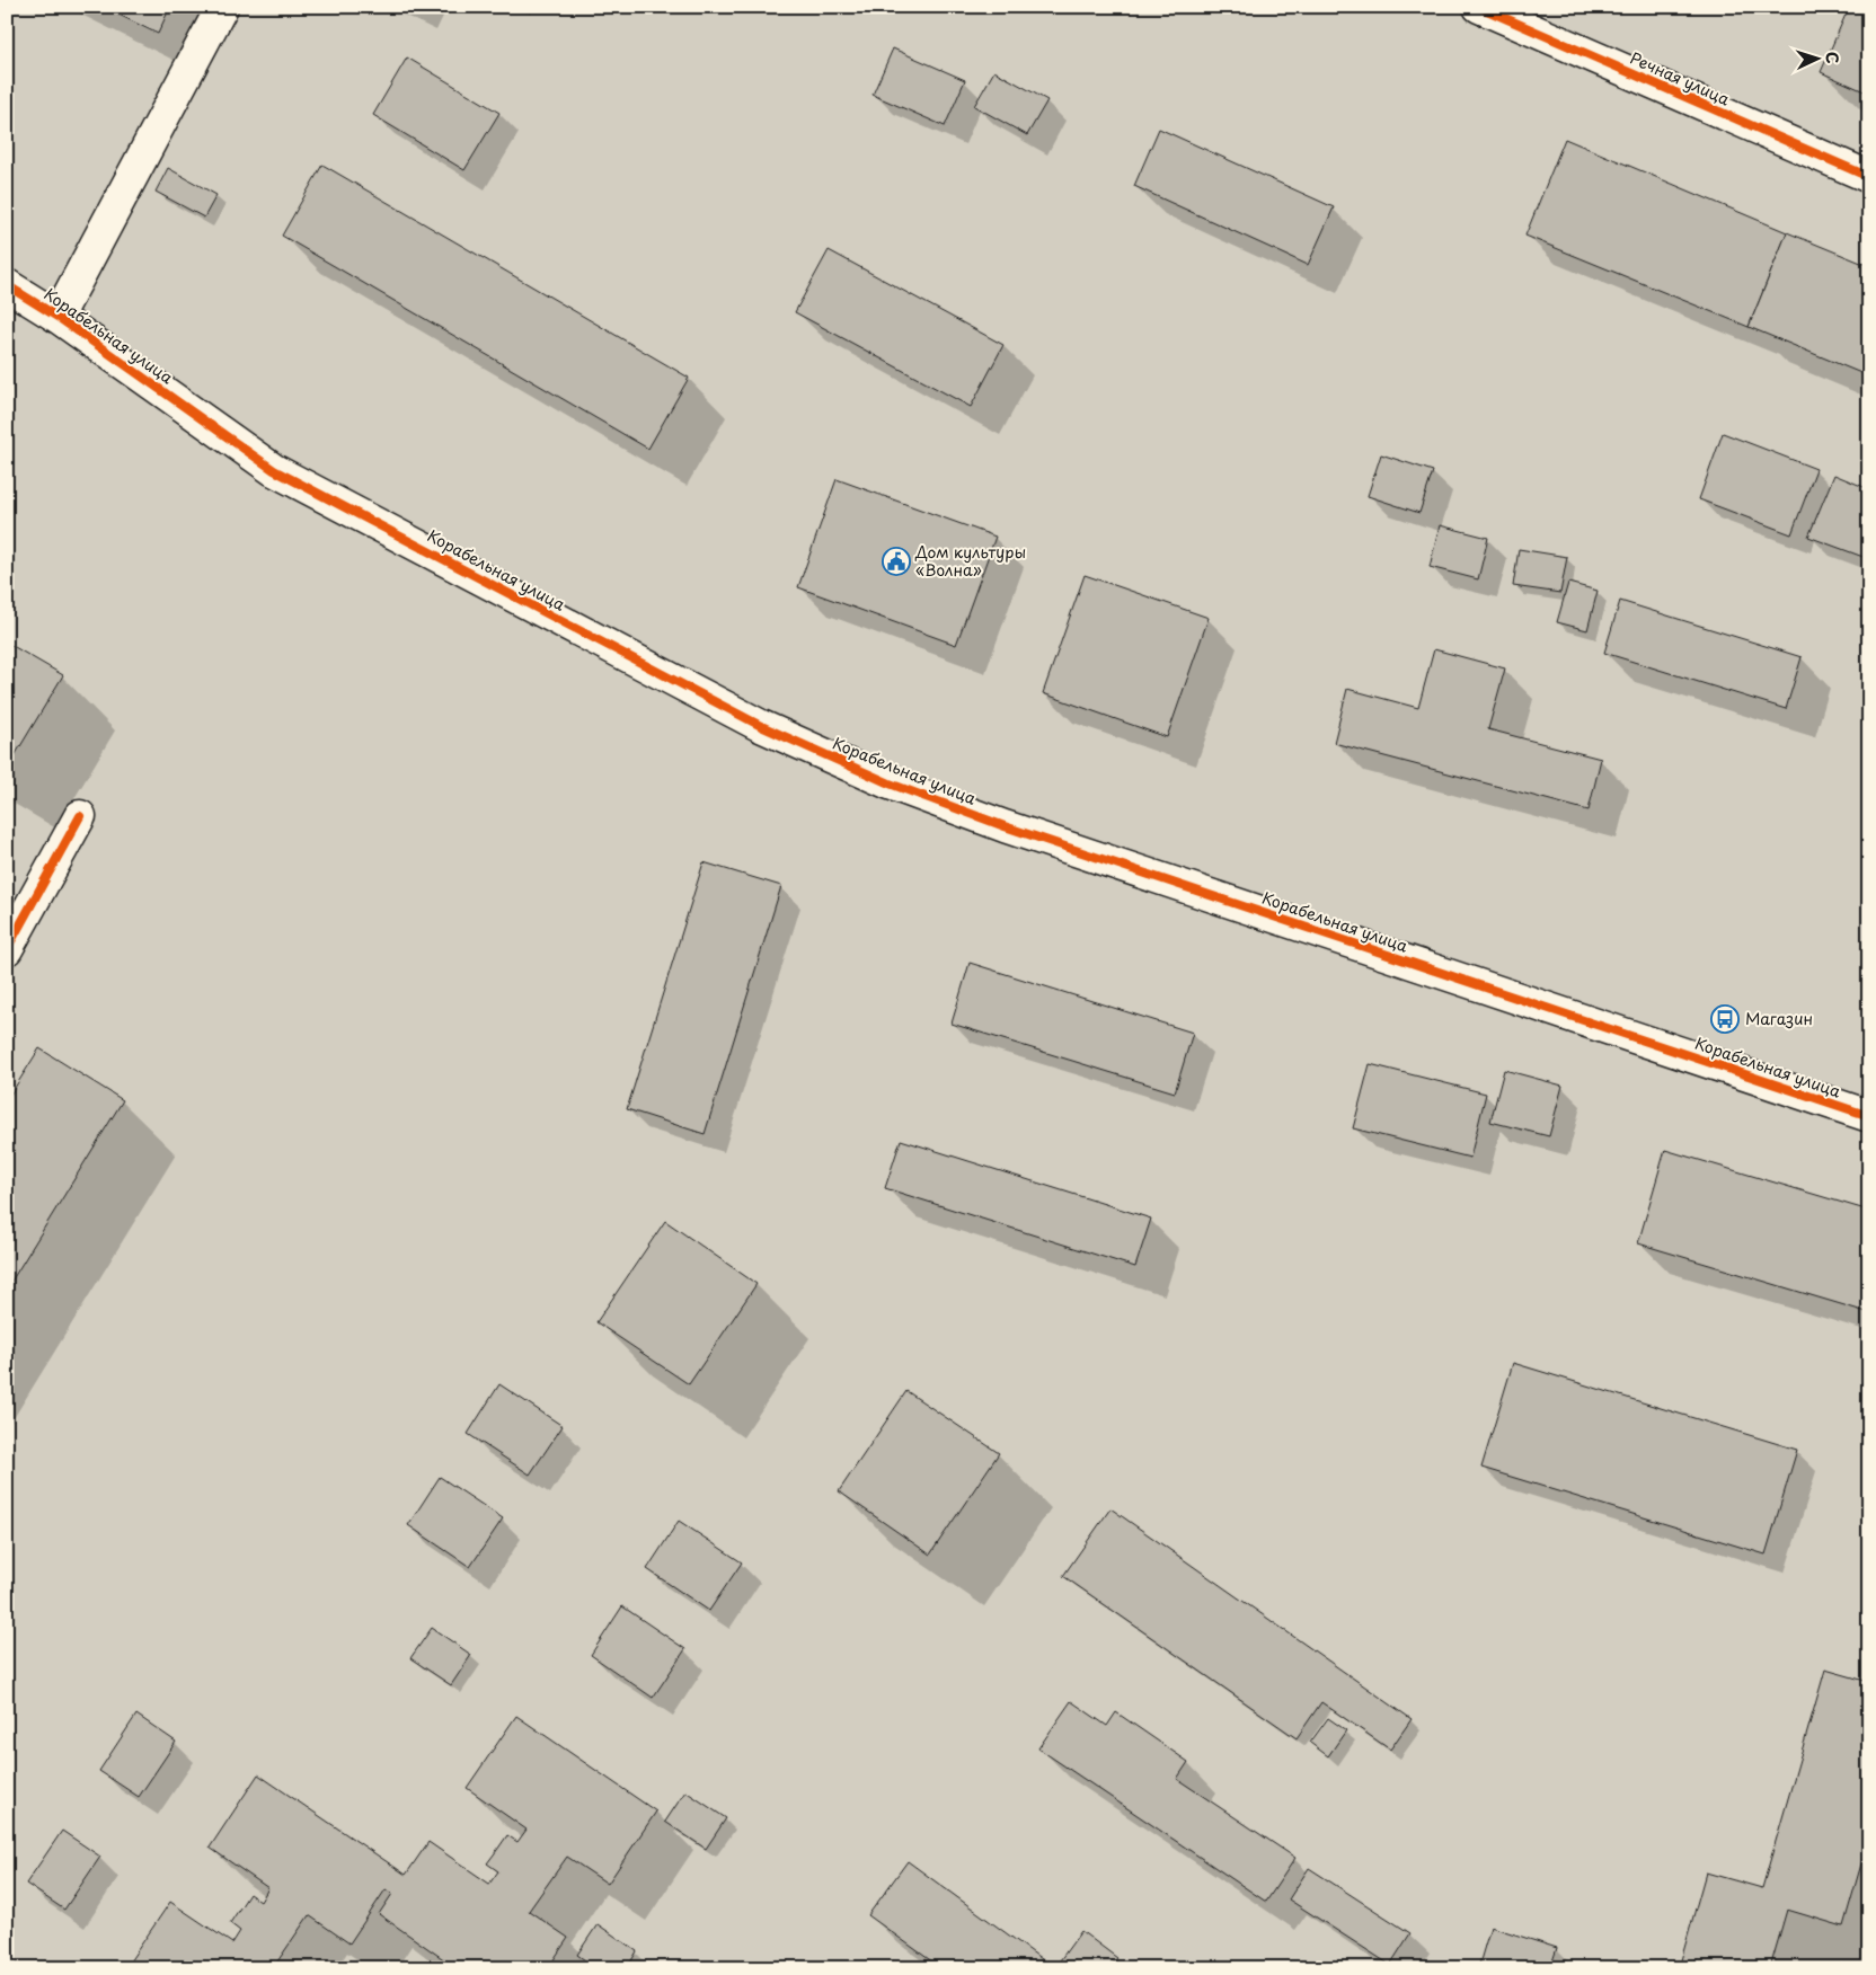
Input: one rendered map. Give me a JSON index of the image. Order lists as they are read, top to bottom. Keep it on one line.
{"streets":{"street":["Речная улица","Корабельная улица"]},"places":{"public building":["Дом культуры «Волна»"],"bus stop":["Магазин"]},"north":"right"}
